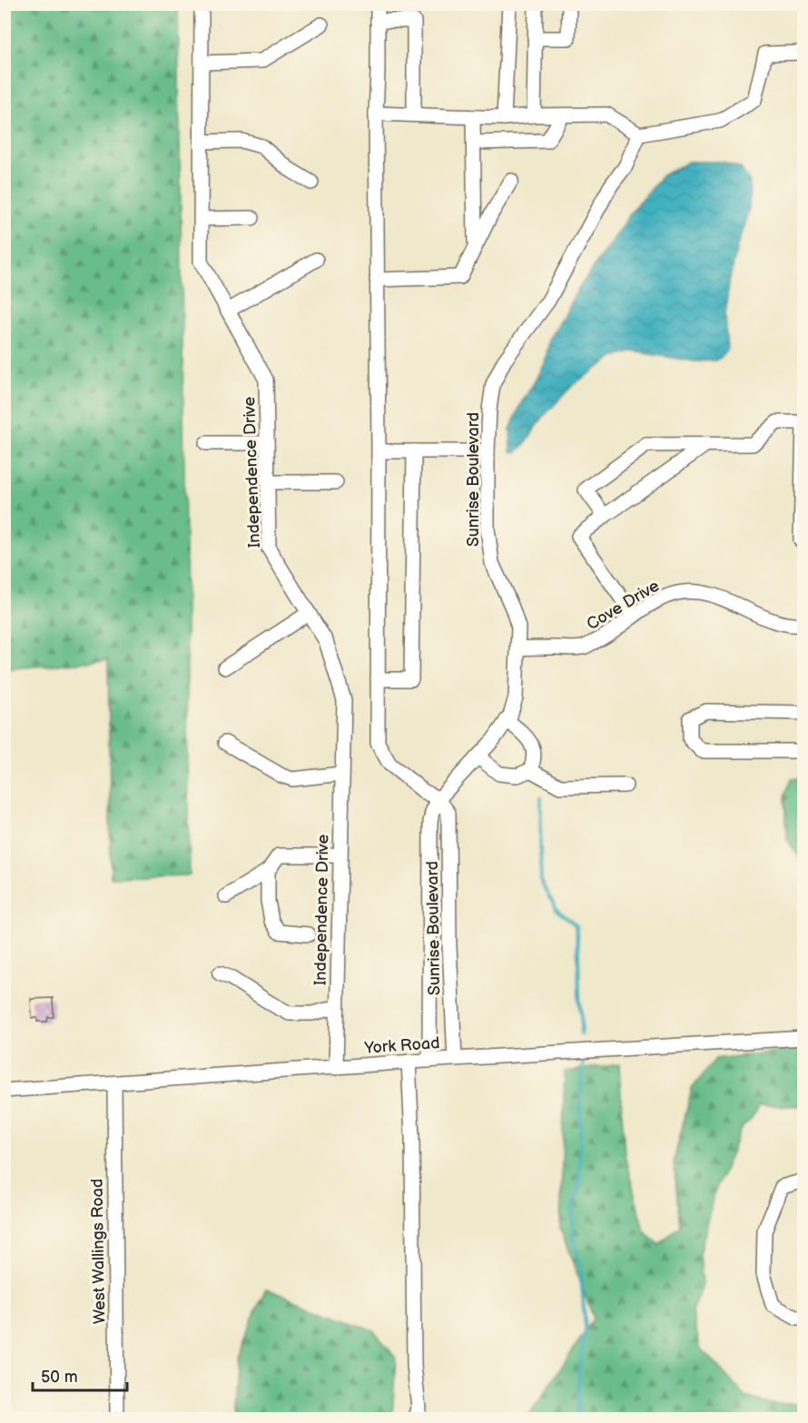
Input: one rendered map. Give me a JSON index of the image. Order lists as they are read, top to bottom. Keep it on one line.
{"streets":{"street":["Independence Drive","Sunrise Boulevard","Cove Drive","York Road","West Wallings Road"]},"crossings":[["Independence Drive","York Road"],["Sunrise Boulevard","Cove Drive"],["Sunrise Boulevard","York Road"],["York Road","West Wallings Road"]],"scale_bar":"50 m"}
